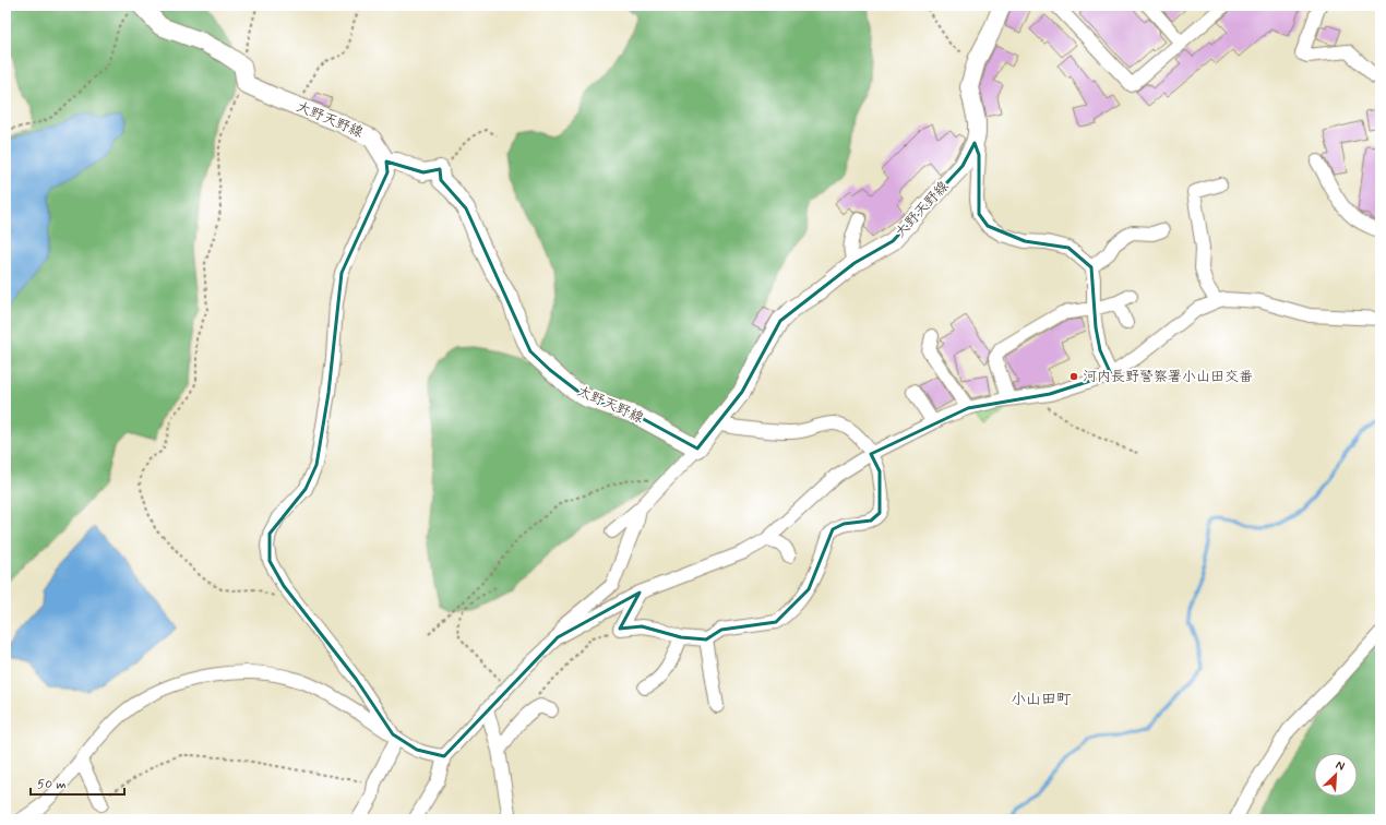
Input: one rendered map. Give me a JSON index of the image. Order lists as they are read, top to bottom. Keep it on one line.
{"streets":{"main road":["大野天野線"]},"districts":["小山田町"],"places":["河内長野警察署小山田交番"],"scale_bar":"50 m","north":"top right"}
